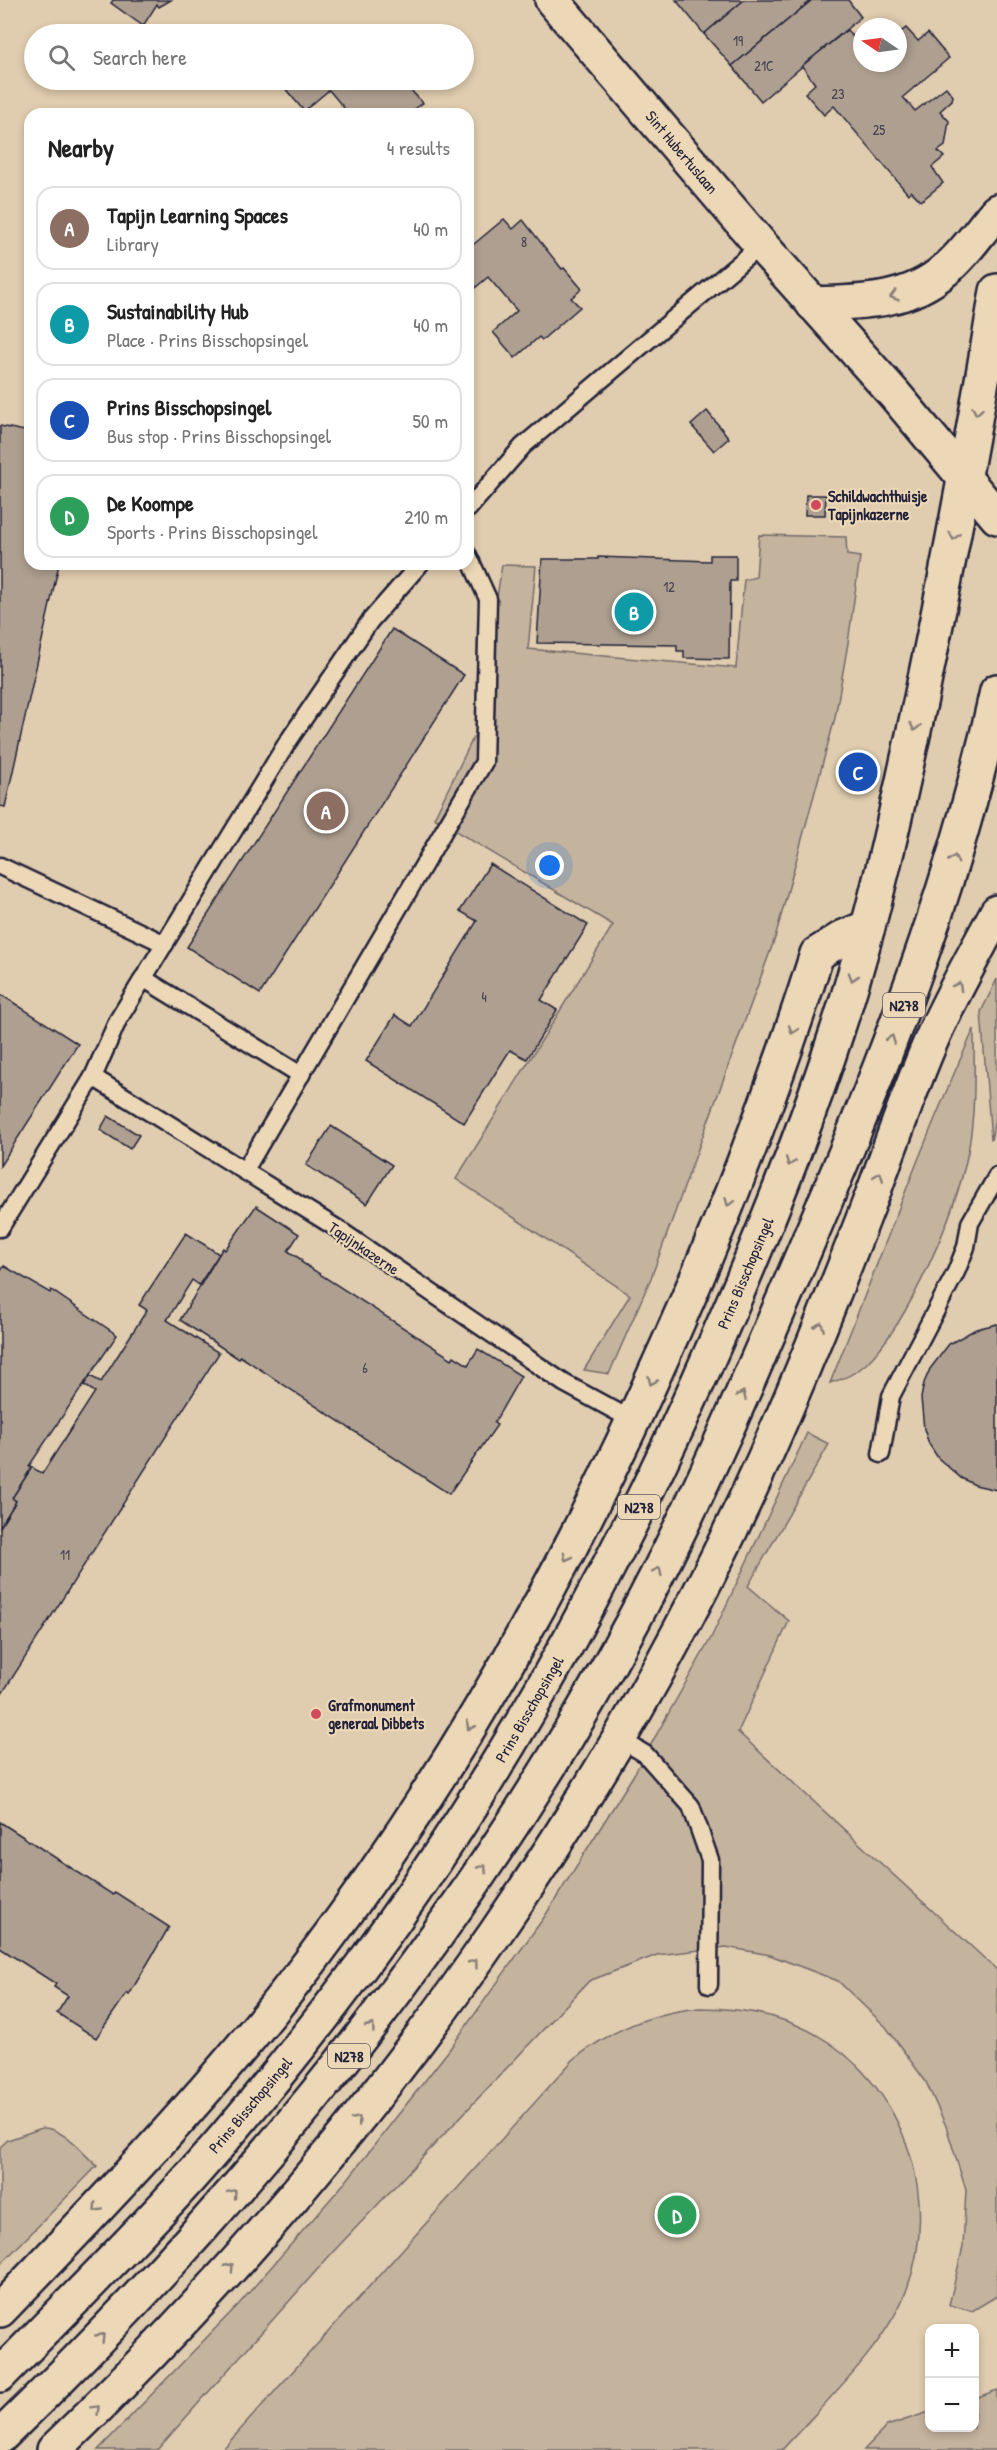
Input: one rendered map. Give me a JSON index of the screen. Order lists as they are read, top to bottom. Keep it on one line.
{"streets":{"street":["Sint Hubertuslaan","N278","Prins Bisschopsingel"],"lane":["Tapijnkazerne"]},"crossings":[["Sint Hubertuslaan","Prins Bisschopsingel"]],"places":["Schildwachthuisje Tapijnkazerne","Grafmonument generaal Dibbets"],"house_numbers":["19","21C","23","25","8","12","4","6","11"],"north":"left","page":{"search":"Search here","heading":["Nearby","4 results"],"list":[{"mark":"A","name":"Tapijn Learning Spaces","note":"Library","value":"40 m"},{"mark":"B","name":"Sustainability Hub","note":"Place · Prins Bisschopsingel","value":"40 m"},{"mark":"C","name":"Prins Bisschopsingel","note":"Bus stop · Prins Bisschopsingel","value":"50 m"},{"mark":"D","name":"De Koompe","note":"Sports · Prins Bisschopsingel","value":"210 m"}],"pins":["B","C","A","D"],"map_buttons":["+","−"]}}
